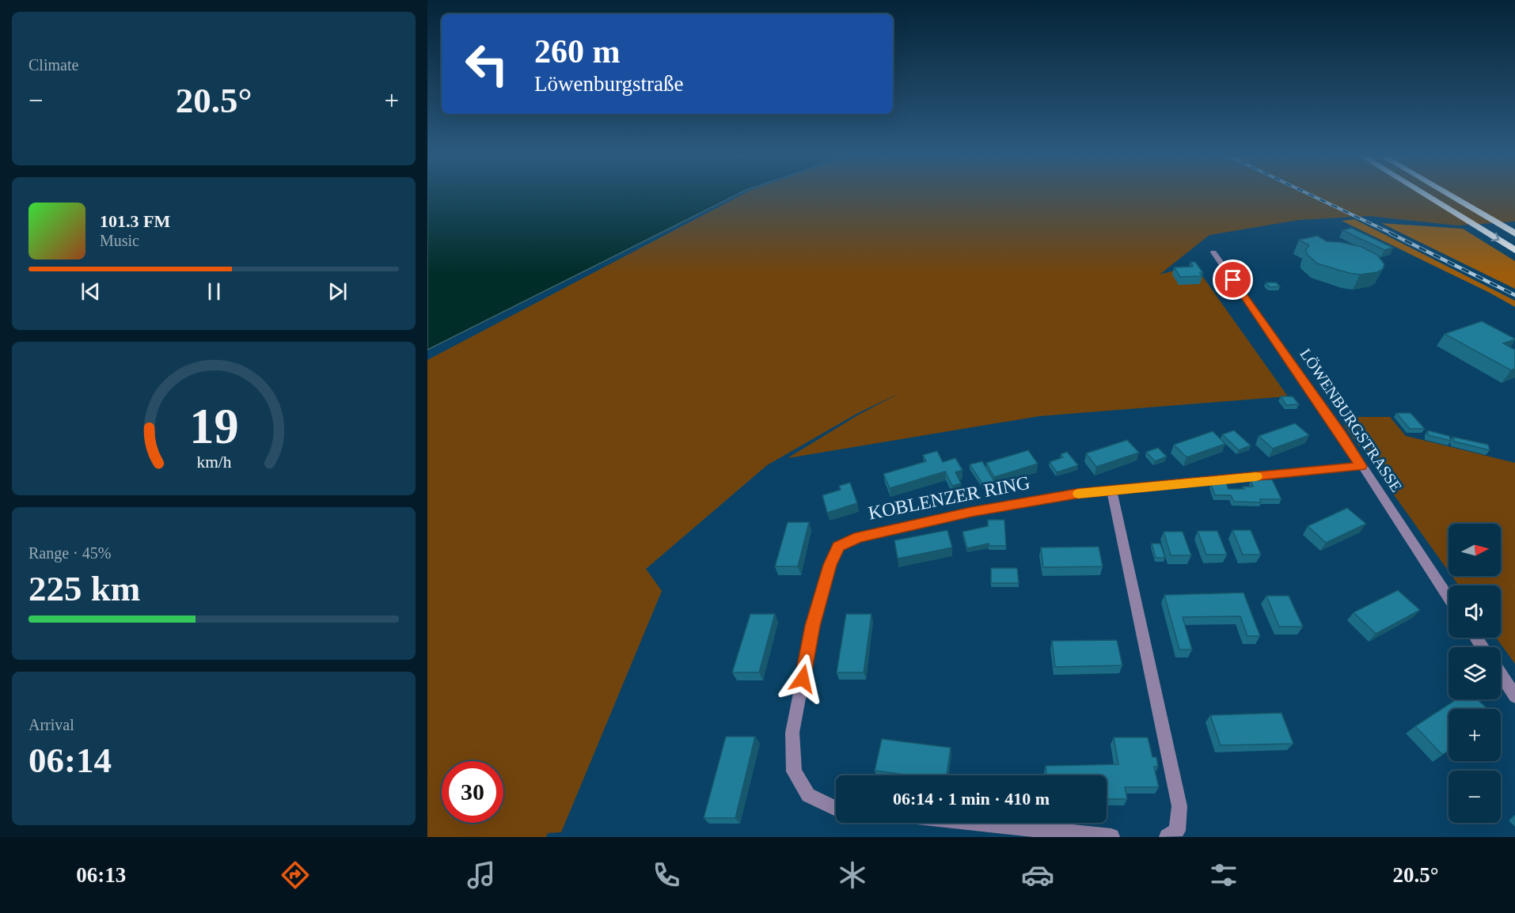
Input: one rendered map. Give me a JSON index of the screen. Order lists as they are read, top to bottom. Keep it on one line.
{"streets":{"street":["LÖWENBURGSTRASSE","KOBLENZER RING"]},"crossings":[["LÖWENBURGSTRASSE","KOBLENZER RING"]],"north":"right","page":{"tile":["Climate",["Range · 45%","225 km"],["Arrival","06:14"]],"turn":["260 m","Löwenburgstraße"],"heat":["−","20.5°","+"],"song":["101.3 FM","Music"],"map_buttons":["+","−"],"limit":"30","trip":"06:14 · 1 min · 410 m","tabs":["06:13","20.5°"],"gauge":["19","km/h"]}}
